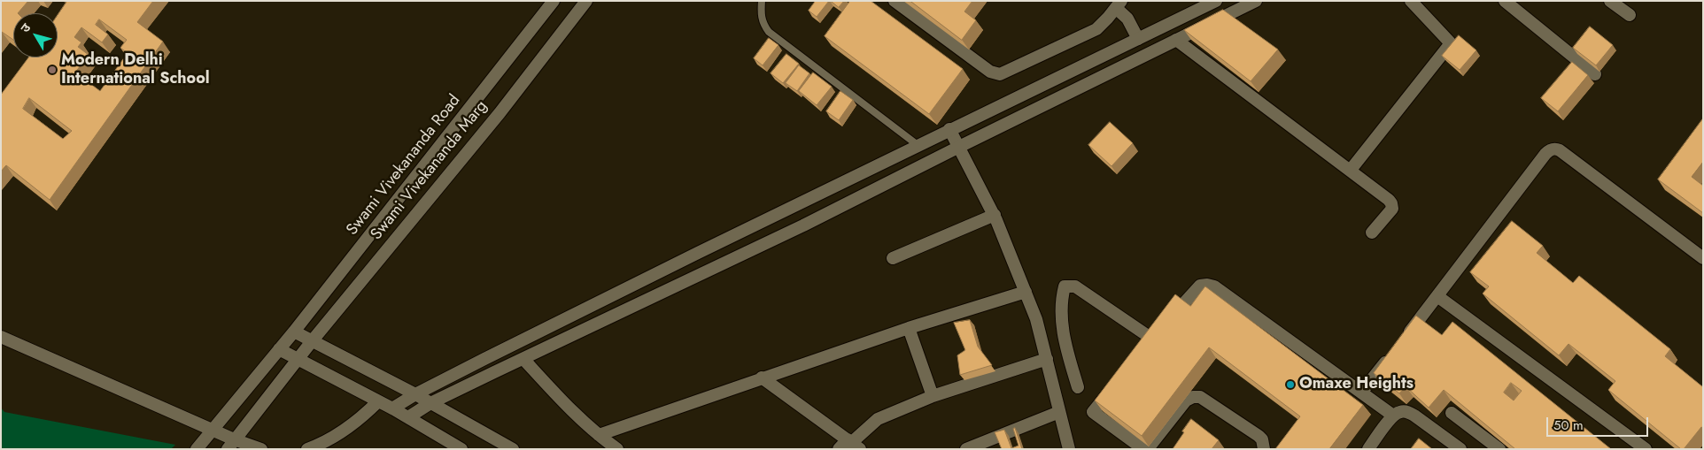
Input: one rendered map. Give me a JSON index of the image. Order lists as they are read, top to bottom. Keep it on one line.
{"streets":{"street":["Swami Vivekananda Road","Swami Vivekananda Marg"]},"places":["Modern Delhi International School","Omaxe Heights"],"scale_bar":"50 m","north":"top left"}
